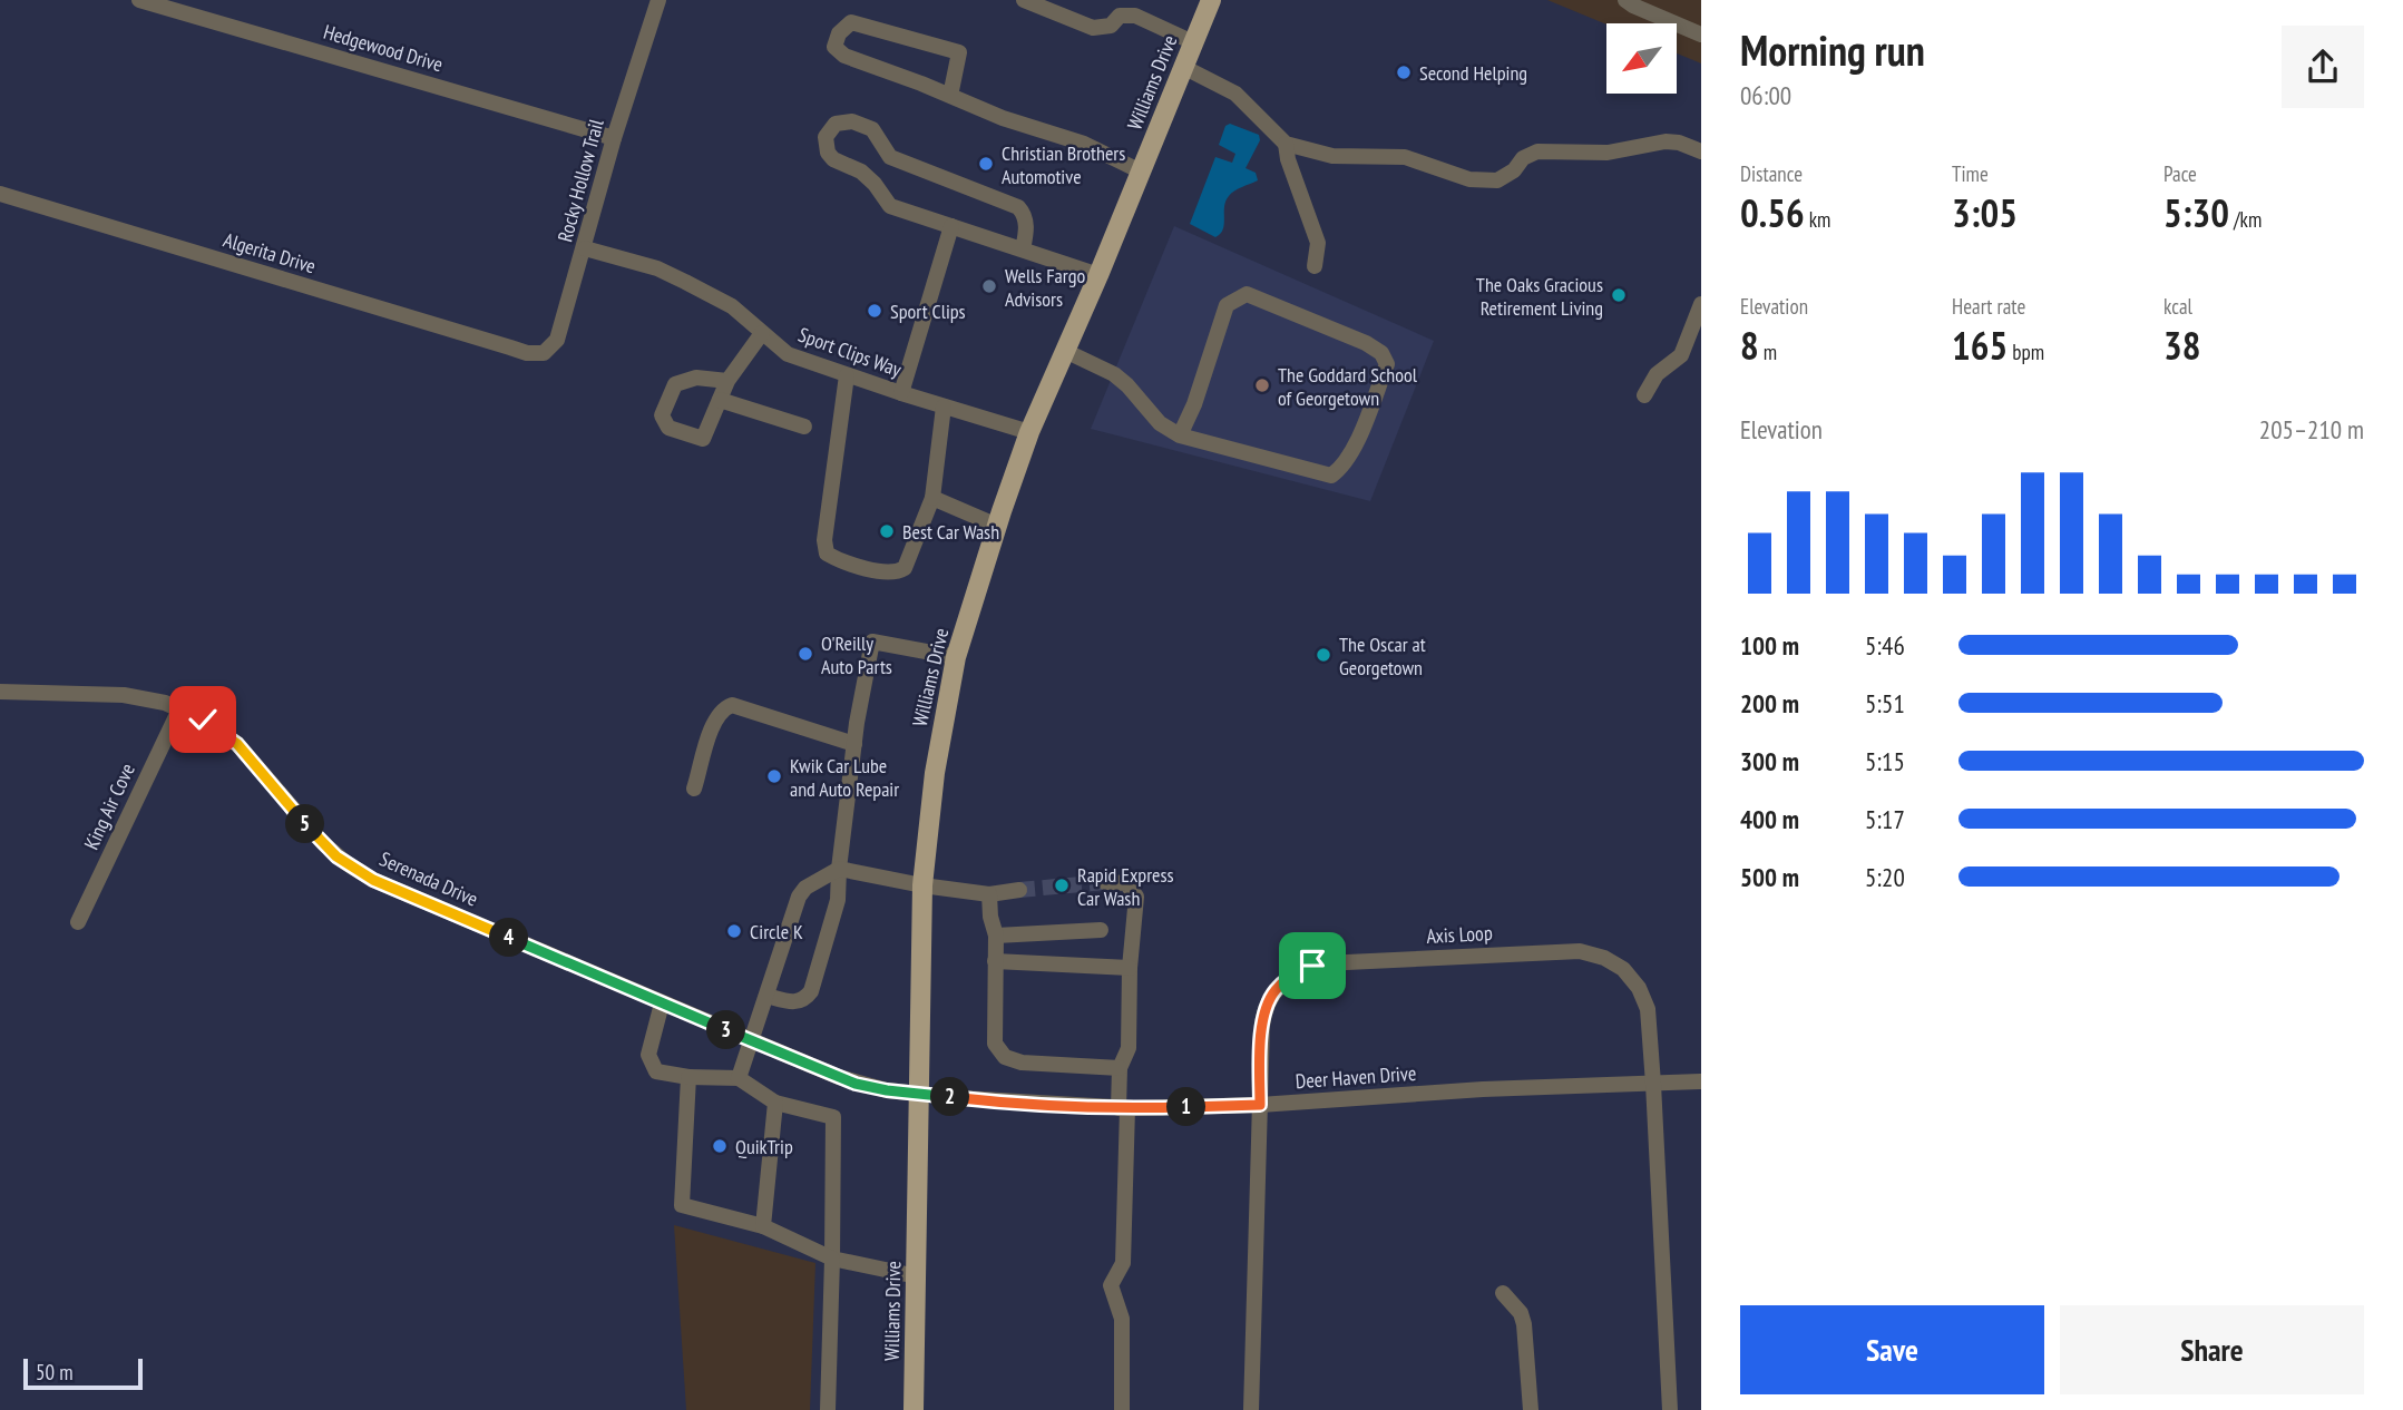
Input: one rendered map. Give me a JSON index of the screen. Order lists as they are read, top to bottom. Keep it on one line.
{"streets":{"main road":["Williams Drive"],"street":["Hedgewood Drive","Rocky Hollow Trail","Algerita Drive","Sport Clips Way","King Air Cove","Serenada Drive","Axis Loop","Deer Haven Drive"]},"crossings":[["Hedgewood Drive","Rocky Hollow Trail"],["Williams Drive","Sport Clips Way"],["Williams Drive","Serenada Drive"],["Williams Drive","Deer Haven Drive"],["Rocky Hollow Trail","Algerita Drive"],["Rocky Hollow Trail","Sport Clips Way"],["King Air Cove","Serenada Drive"],["Serenada Drive","Deer Haven Drive"],["Axis Loop","Deer Haven Drive"]],"places":["Second Helping","Christian Brothers Automotive","Wells Fargo Advisors","The Oaks Gracious Retirement Living","Sport Clips","The Goddard School of Georgetown","Best Car Wash","O'Reilly Auto Parts","The Oscar at Georgetown","Kwik Car Lube and Auto Repair","Rapid Express Car Wash","Circle K","QuikTrip"],"scale_bar":"50 m","north":"bottom left","page":{"heading":["Morning run","06:00"],"stats":[["Distance","0.56 km"],["Time","3:05"],["Pace","5:30 /km"],["Elevation","8 m"],["Heart rate","165 bpm"],["kcal","38"]],"chart":["Elevation","205–210 m"],"list":[{"name":"100 m","note":"5:46"},{"name":"200 m","note":"5:51"},{"name":"300 m","note":"5:15"},{"name":"400 m","note":"5:17"},{"name":"500 m","note":"5:20"}],"pins":["5","4","3","2","1"],"buttons":["Save","Share"],"scale":"50 m"}}
